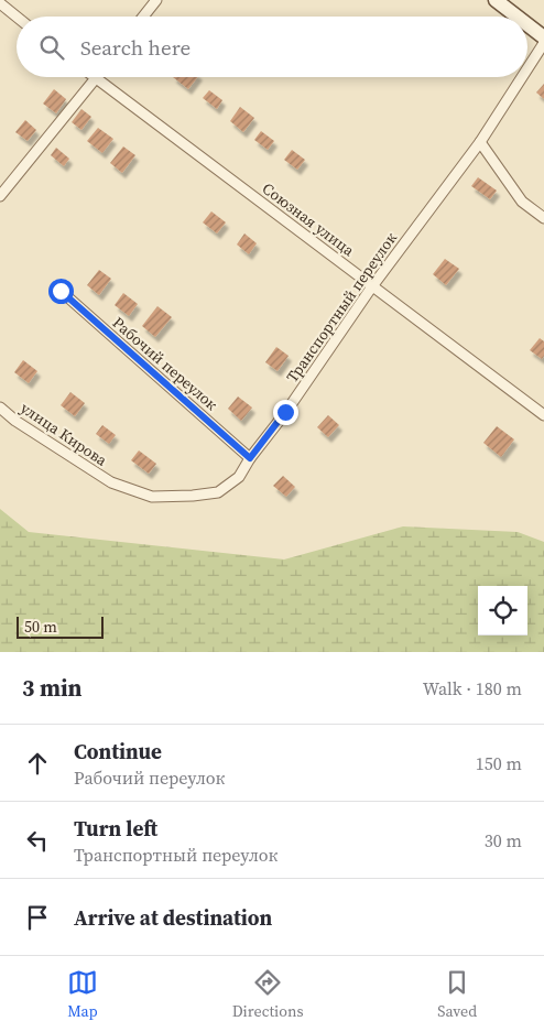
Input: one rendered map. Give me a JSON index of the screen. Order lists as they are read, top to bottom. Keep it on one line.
{"streets":{"street":["Союзная улица","Транспортный переулок","Рабочий переулок","улица Кирова"]},"crossings":[["Союзная улица","Транспортный переулок"],["Транспортный переулок","Рабочий переулок"],["Транспортный переулок","улица Кирова"]],"scale_bar":"50 m","page":{"search":"Search here","scale":"50 m","heading":["3 min","Walk · 180 m"],"list":[["Continue","Рабочий переулок","150 m"],["Turn left","Транспортный переулок","30 m"],"Arrive at destination"],"nav":["Map","Directions","Saved"]}}
